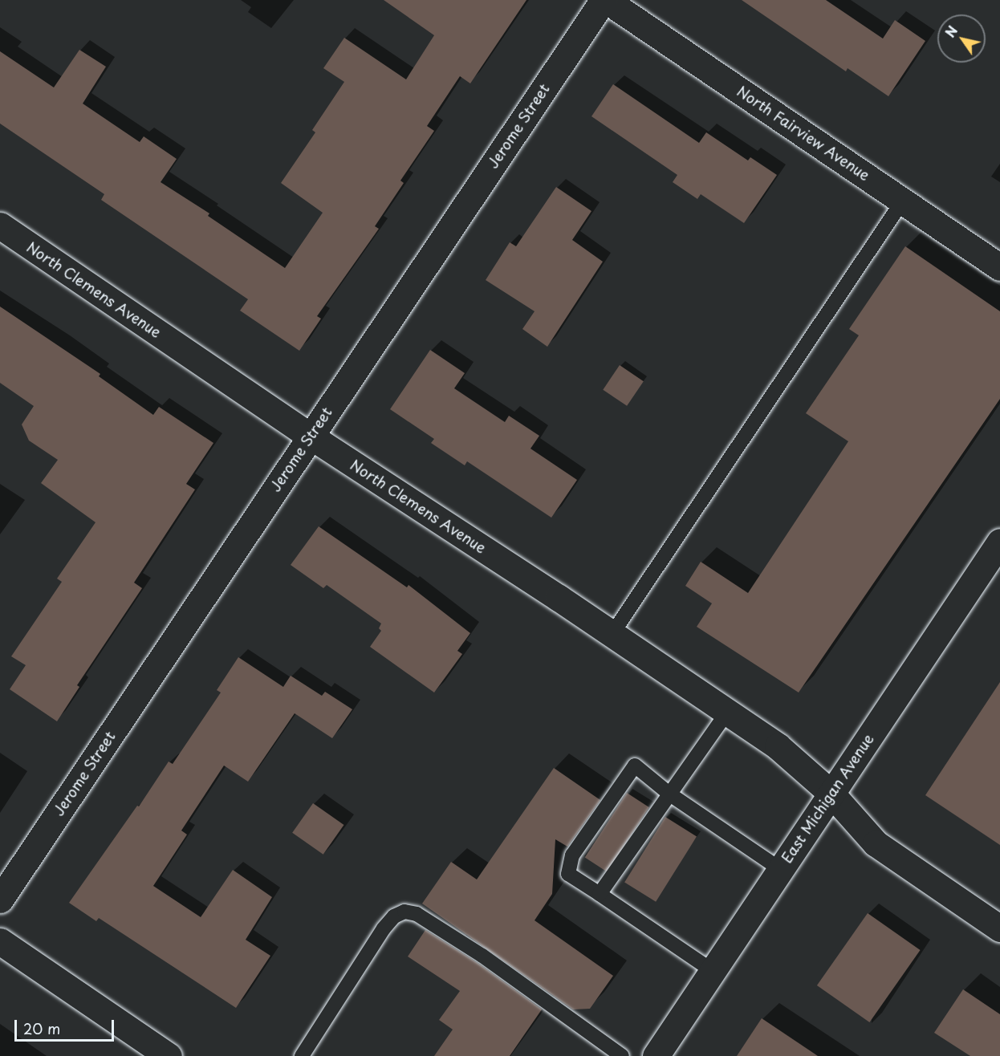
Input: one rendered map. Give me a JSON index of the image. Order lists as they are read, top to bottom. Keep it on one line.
{"streets":{"street":["Jerome Street","North Fairview Avenue","North Clemens Avenue","East Michigan Avenue"]},"crossings":[["Jerome Street","North Fairview Avenue"],["Jerome Street","North Clemens Avenue"],["North Clemens Avenue","East Michigan Avenue"]],"scale_bar":"20 m","north":"top left"}
